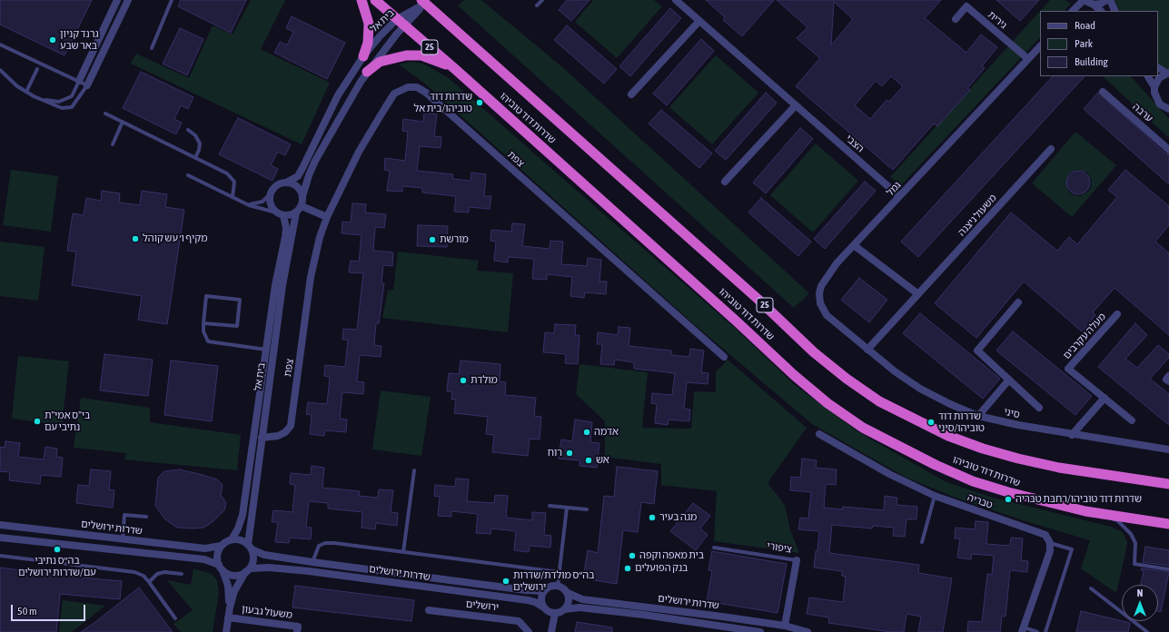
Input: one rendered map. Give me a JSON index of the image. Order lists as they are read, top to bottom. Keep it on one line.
{"streets":{"highway":["25","שדרות דוד טוביהו"],"street":["גירית","בית אל","ערבה","הצבי","צפת","גמל","משעול ניצנה","מעלה עקרבים","סיני","טבריה","שדרות ירושלים","ציפורי","ירושלים","משעול גבעון"]},"crossings":[["גירית","גמל"],["בית אל","שדרות דוד טוביהו"],["בית אל","צפת"],["בית אל","שדרות ירושלים"],["הצבי","גמל"],["גמל","משעול ניצנה"],["גמל","סיני"],["משעול ניצנה","סיני"],["שדרות ירושלים","ציפורי"]],"places":["גרנד קניון באר שבע","שדרות דוד טוביהו/בית אל","מקיף ו׳ עש קוהל","מורשת","מולדת","בי\"ס אמי\"ת נתיבי עם","שדרות דוד טוביהו/סיני","אדמה","רוח","אש","שדרות דוד טוביהו/רחבת טבריה","מגה בעיר","בה״ס נתיבי עם/שדרות ירושלים","בית מאפה וקפה","בנק הפועלים","בה״ס מולדת/שדרות ירושלים"],"legend":["Road","Park","Building"],"scale_bar":"50 m","north":"top"}
